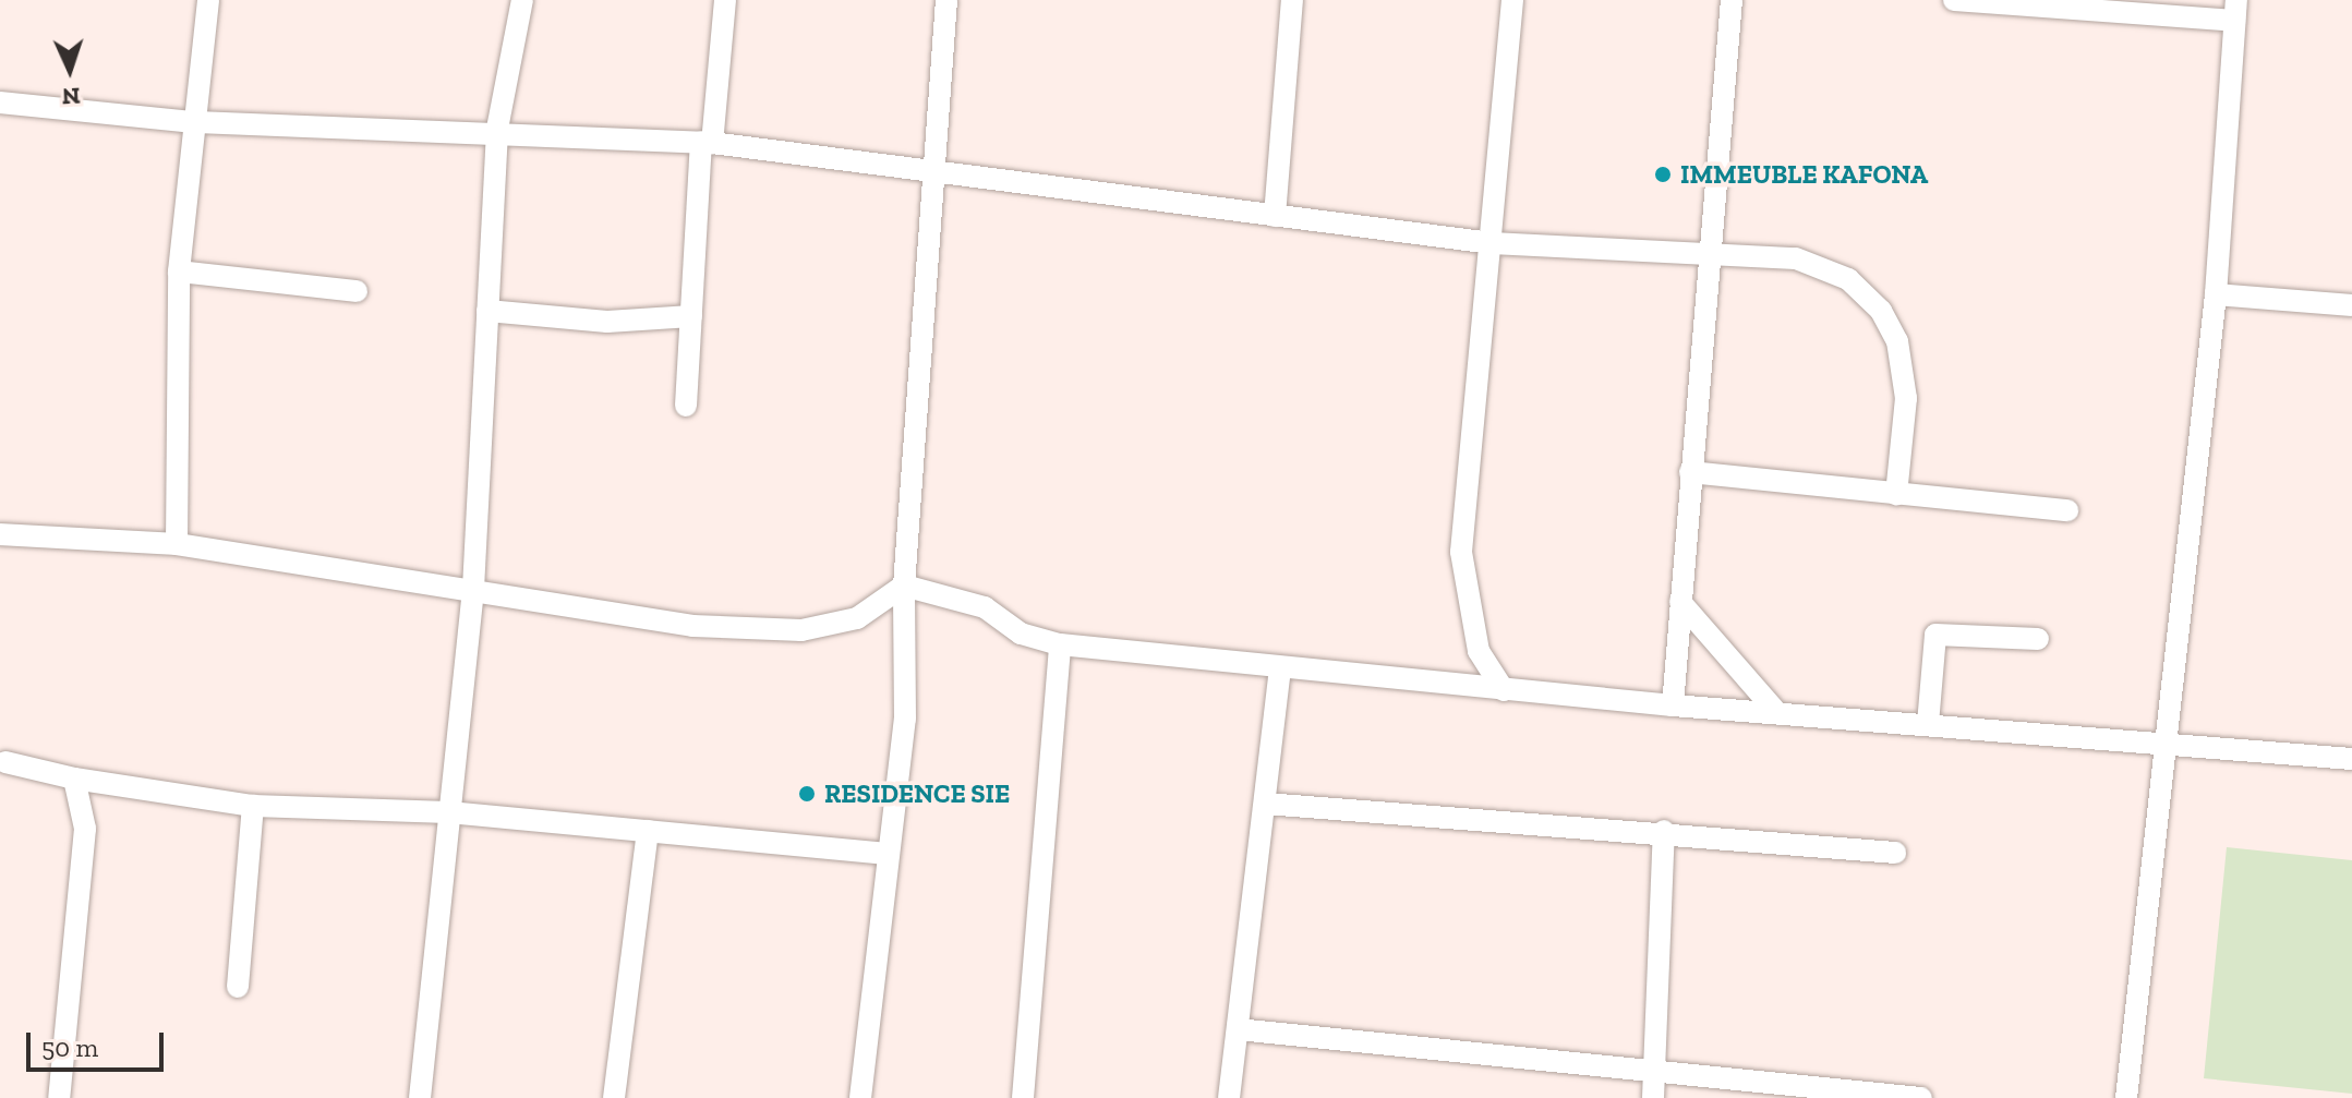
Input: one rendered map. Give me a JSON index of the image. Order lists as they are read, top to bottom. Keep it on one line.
{"places":["IMMEUBLE KAFONA","RESIDENCE SIE"],"scale_bar":"50 m","north":"bottom"}
